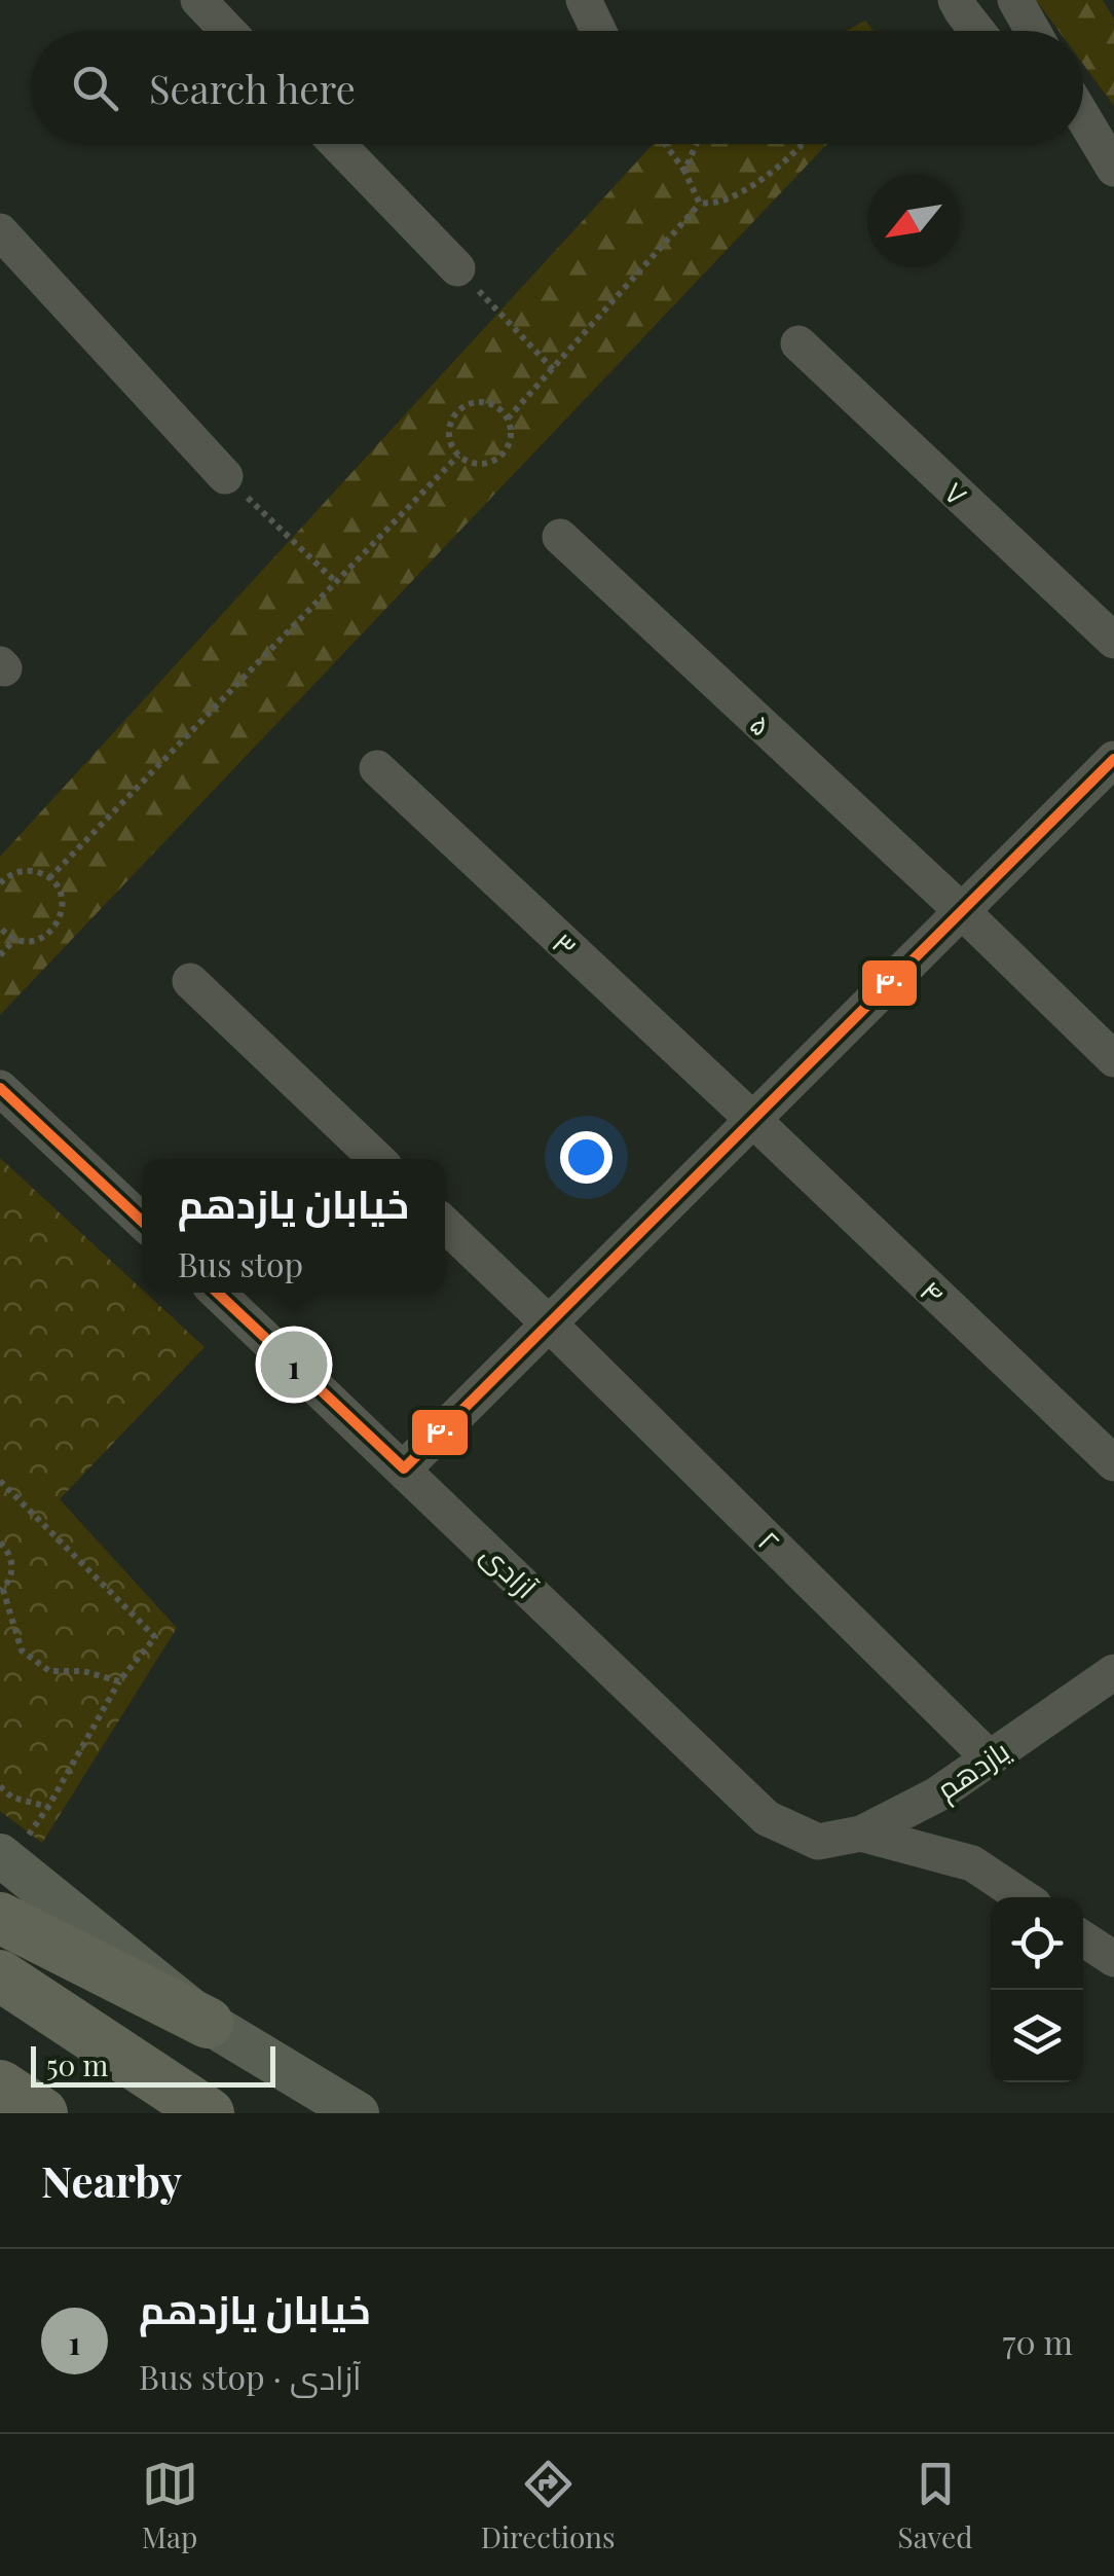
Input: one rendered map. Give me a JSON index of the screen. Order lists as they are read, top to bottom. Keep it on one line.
{"streets":{"street":["۷","۵","۳","۴","۲","آزادی","یازدهم"]},"crossings":[["۳","۴"],["۲","یازدهم"],["آزادی","یازدهم"]],"lines":["transit line ۴۰"],"scale_bar":"50 m","north":"bottom left","page":{"search":"Search here","popup":["خیابان یازدهم","Bus stop"],"pins":"1","scale":"50 m","heading":"Nearby","list":[{"mark":"1","name":"خیابان یازدهم","note":"Bus stop · آزادی","value":"70 m"}],"nav":["Map","Directions","Saved"]}}
